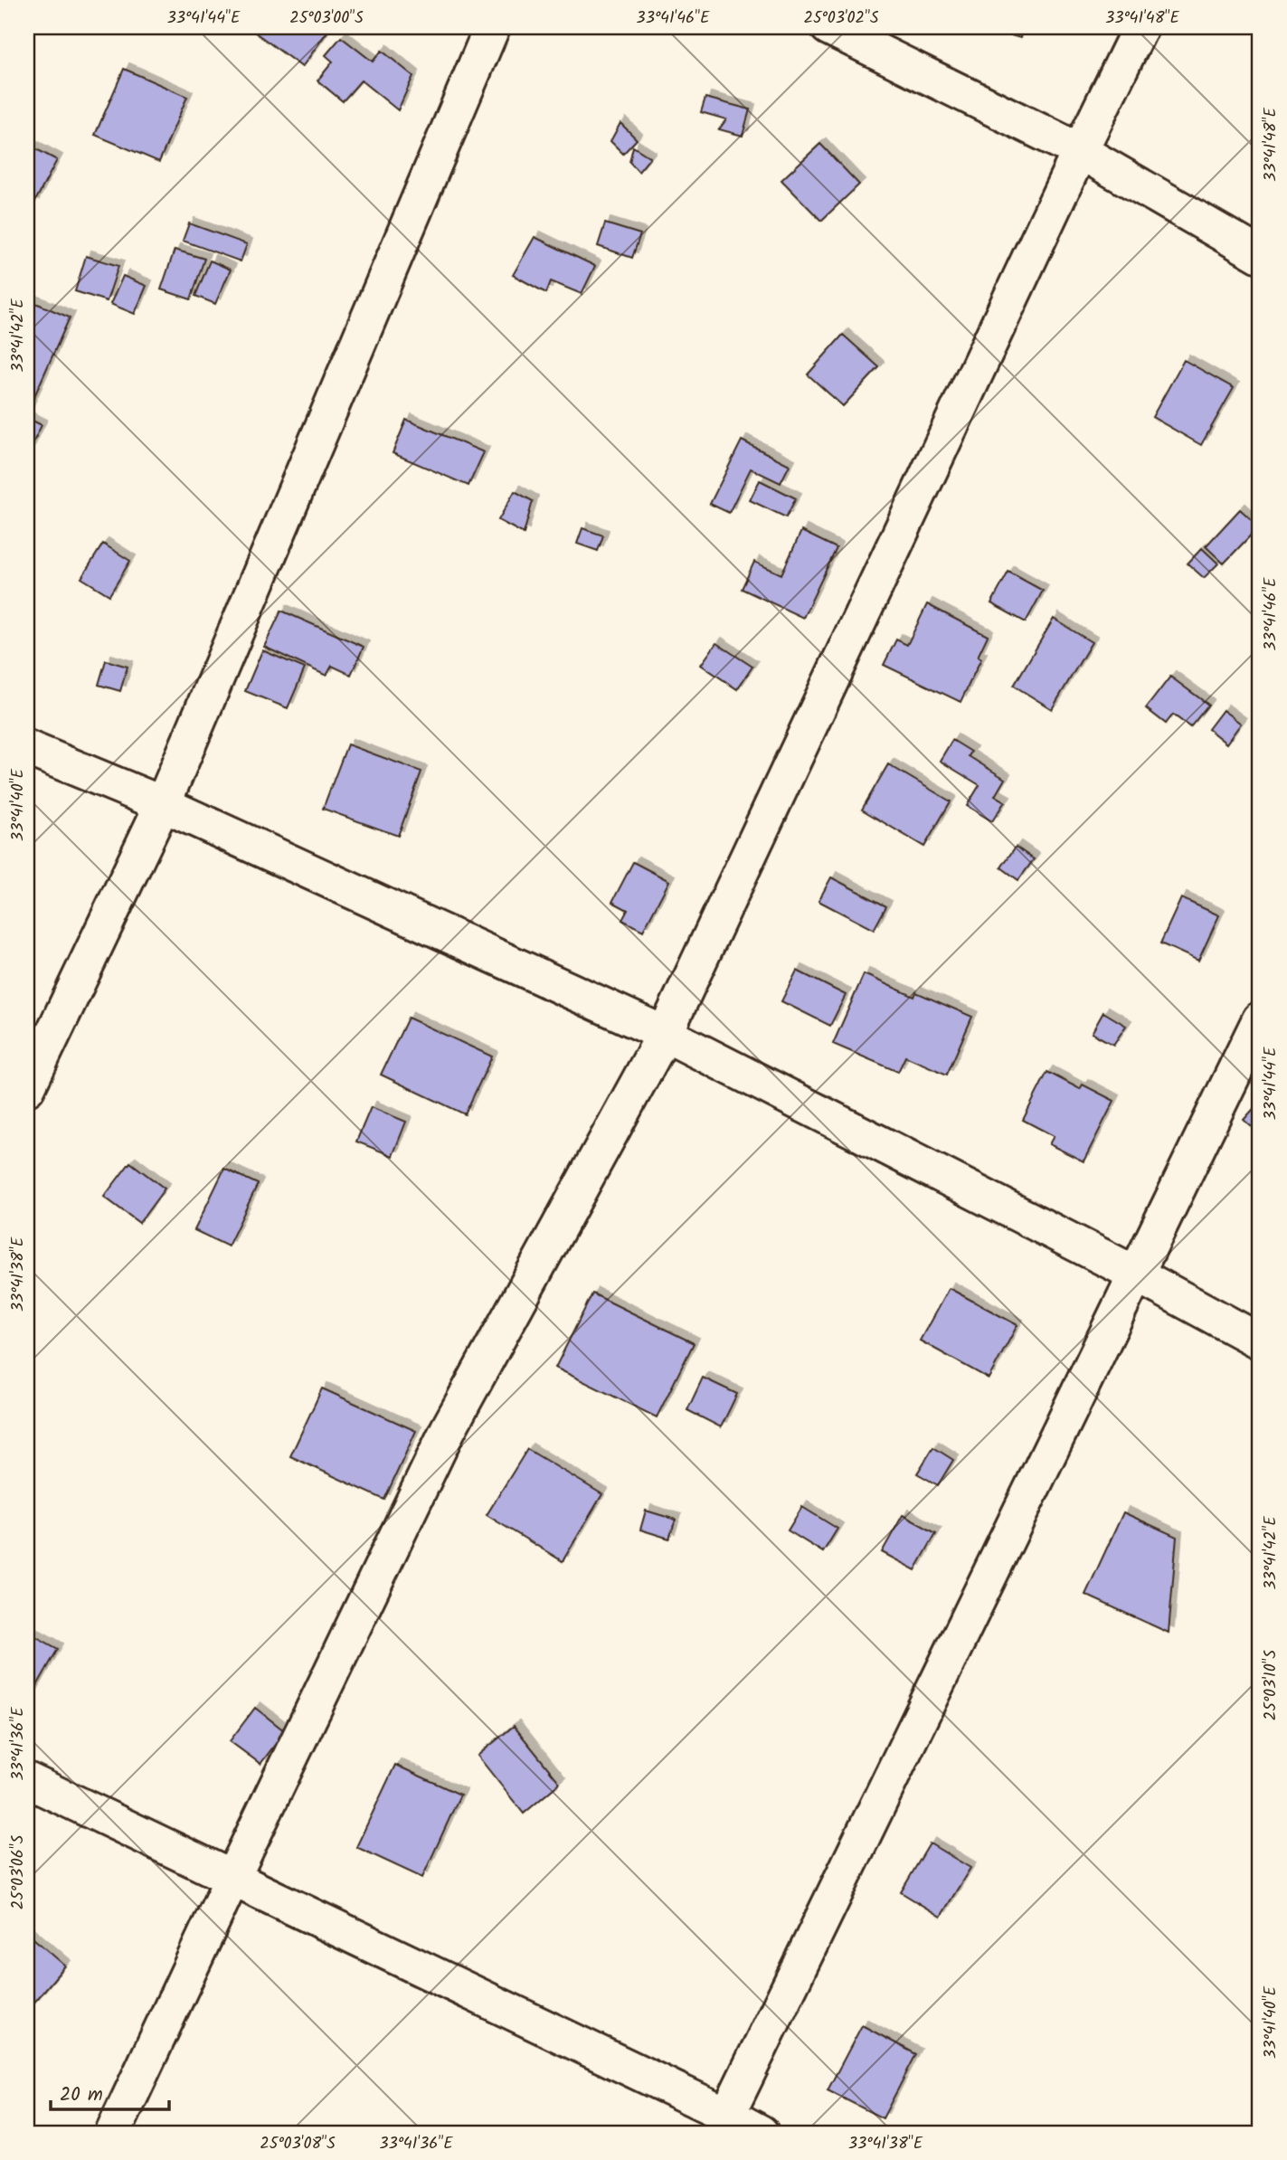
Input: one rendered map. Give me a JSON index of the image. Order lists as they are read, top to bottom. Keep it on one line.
{"scale_bar":"20 m","coordinates":["33°41'44\"E","25°03'00\"S","33°41'46\"E","25°03'02\"S","33°41'48\"E","33°41'42\"E","33°41'40\"E","33°41'38\"E","25°03'10\"S","33°41'36\"E","25°03'06\"S","25°03'08\"S"]}
